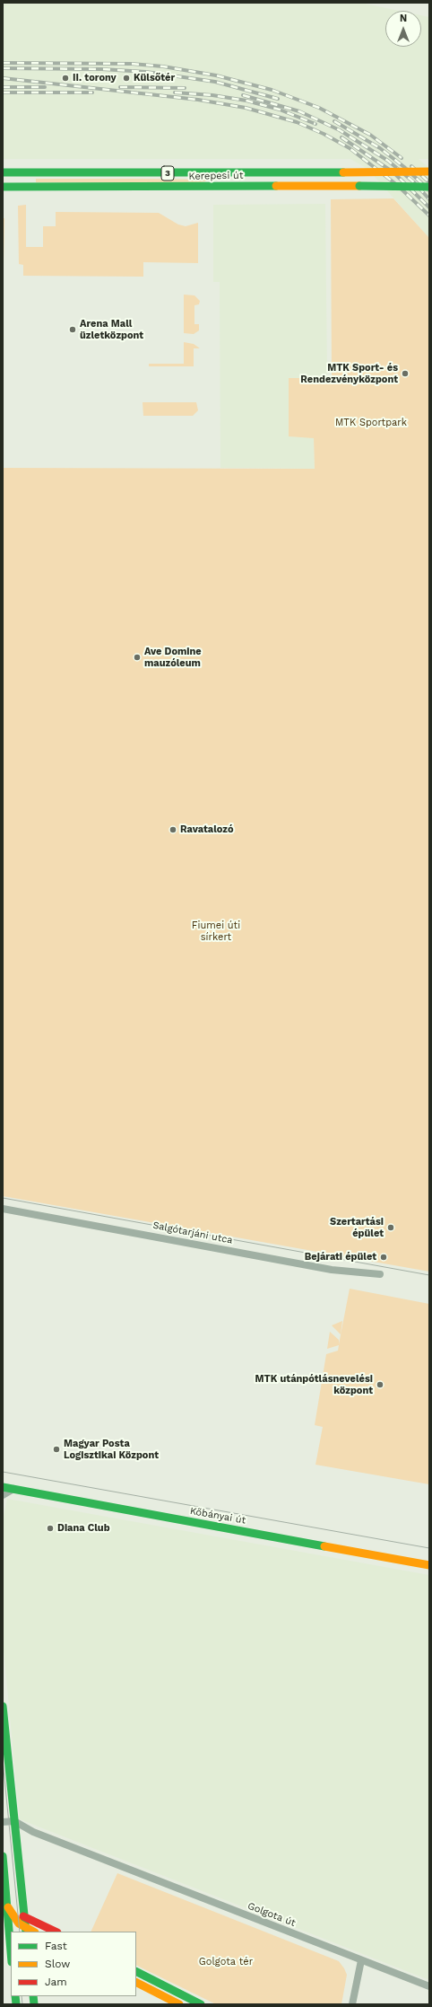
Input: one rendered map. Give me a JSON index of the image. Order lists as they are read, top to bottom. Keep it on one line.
{"streets":{"main road":["3","Kerepesi út","Kőbányai út"],"street":["Salgótarjáni utca","Golgota út"]},"parks":["MTK Sportpark","Fiumei úti sírkert","Golgota tér"],"places":["II. torony","Külsőtér","Arena Mall üzletközpont","MTK Sport- és Rendezvényközpont","Ave Domine mauzóleum","Ravatalozó","Szertartási épület","Bejárati épület","MTK utánpótlásnevelési központ","Magyar Posta Logisztikai Központ","Diana Club"],"legend":["Fast","Slow","Jam"],"north":"top"}
